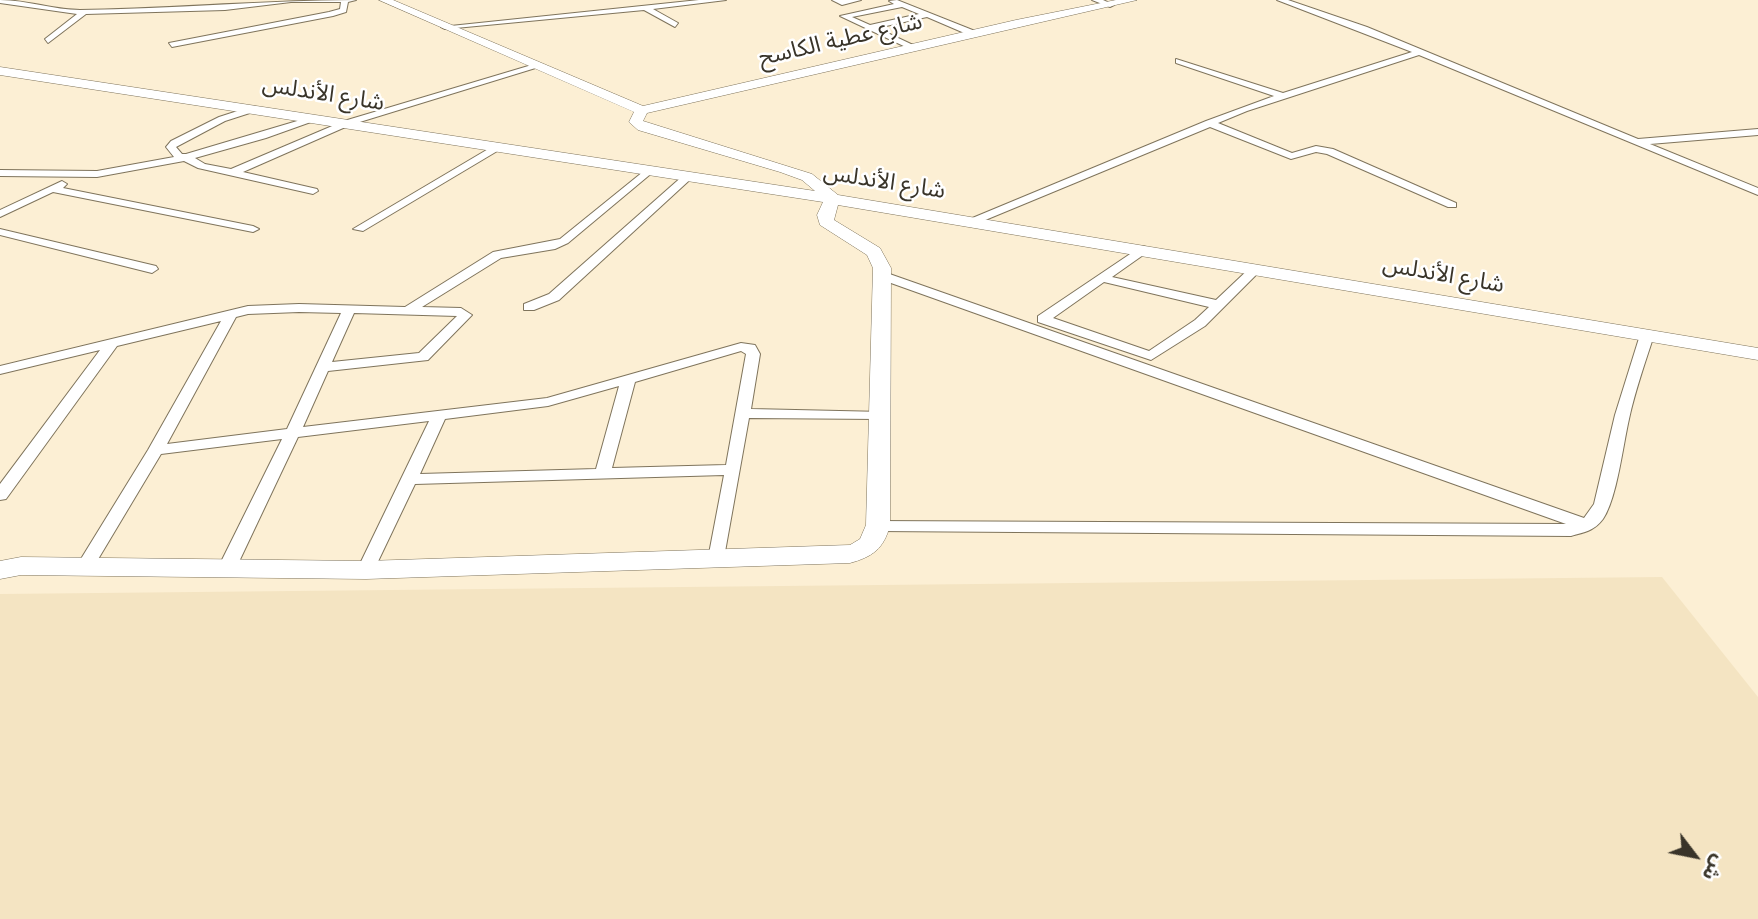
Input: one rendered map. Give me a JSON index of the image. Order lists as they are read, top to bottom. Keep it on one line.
{"streets":{"main road":["شارع عطية الكاسح","شارع الأندلس"]},"north":"bottom right"}
